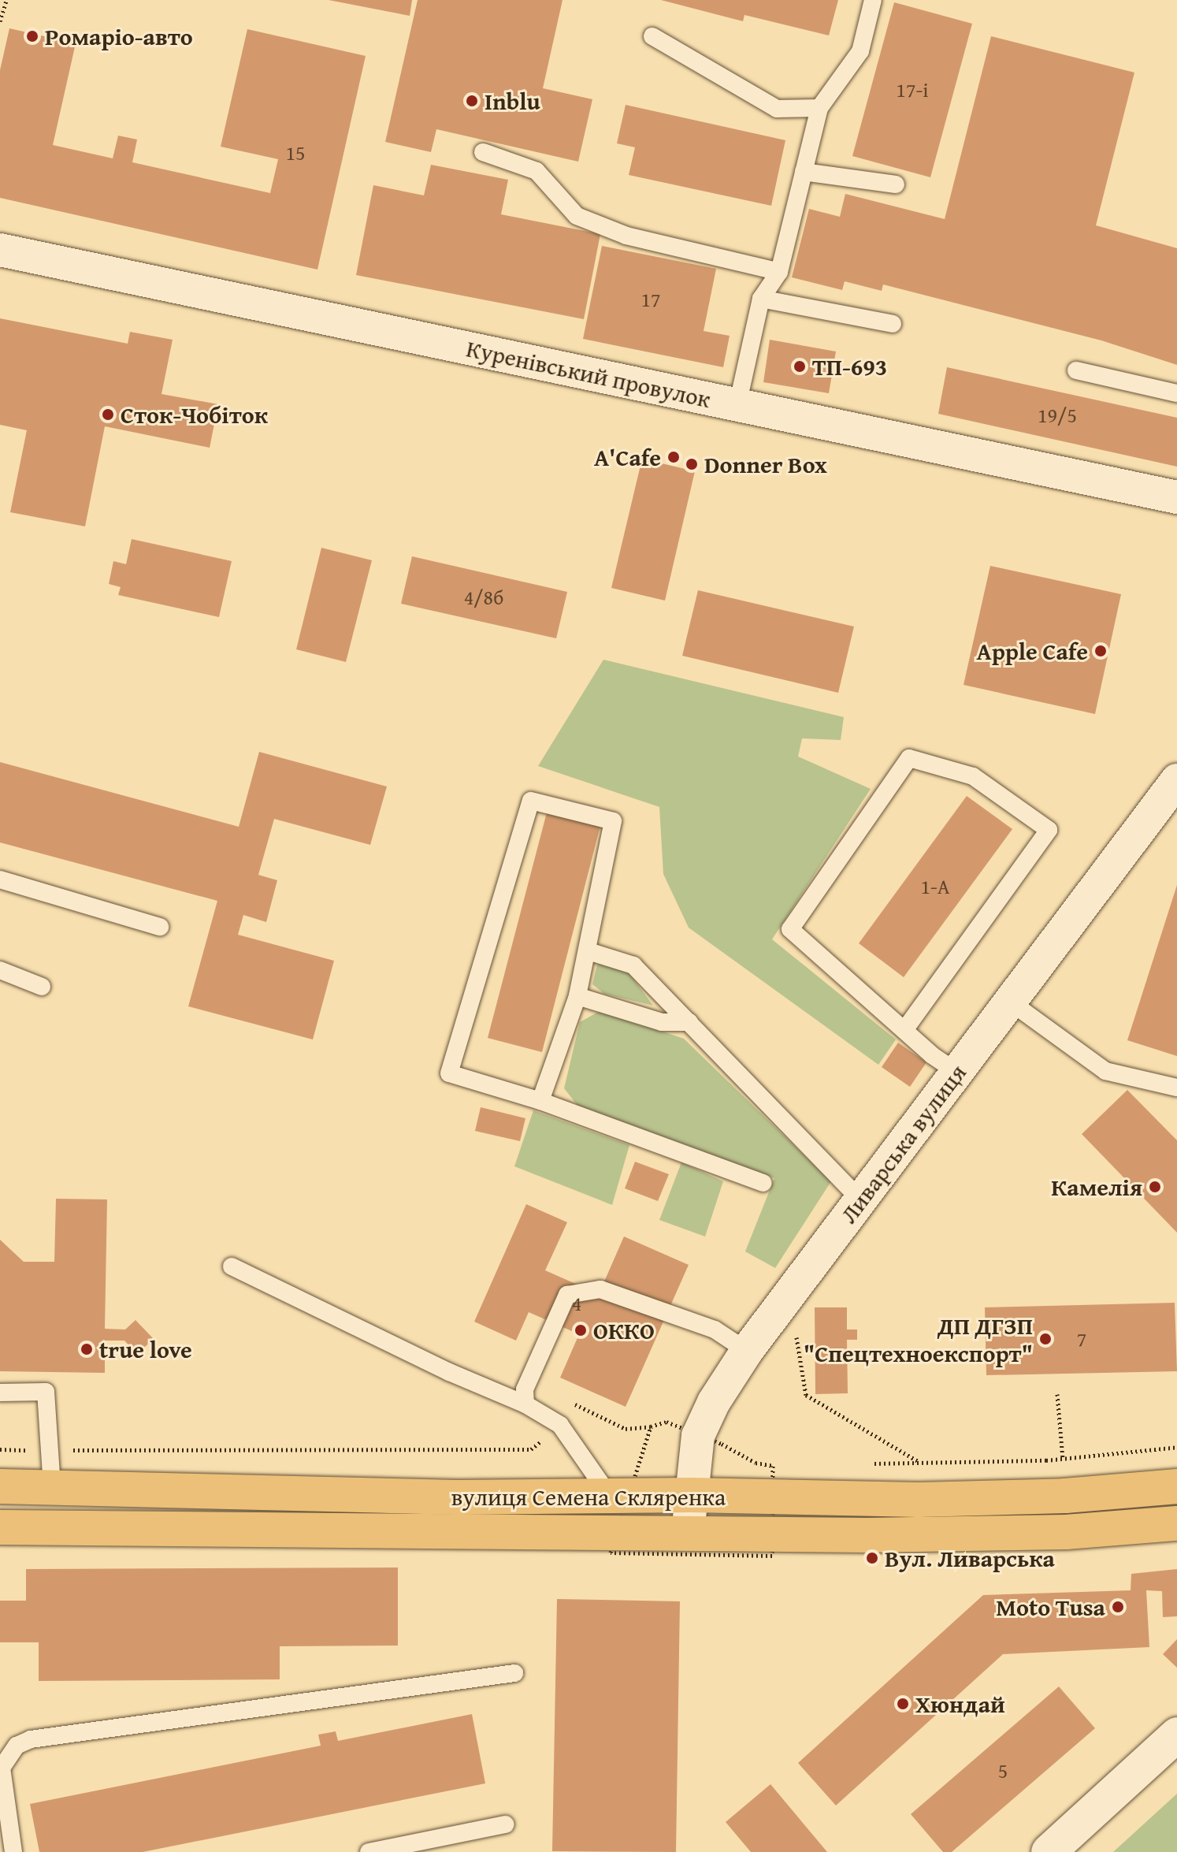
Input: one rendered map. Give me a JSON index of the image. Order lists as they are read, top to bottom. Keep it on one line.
{"streets":{"main road":["вулиця Семена Скляренка"],"street":["Куренівський провулок","Ливарська вулиця"]},"crossings":[["Ливарська вулиця","вулиця Семена Скляренка"]],"places":["Ромаріо-авто","Inblu","ТП-693","Сток-Чобіток","A'Cafe","Donner Box","Apple Cafe","Камелія","ОККО","ДП ДГЗП \"Спецтехноекспорт\"","true love","Вул. Ливарська","Moto Tusa","Хюндай"],"house_numbers":["17-і","15","17","19/5","4/8б","1-А","4","7","5"]}
